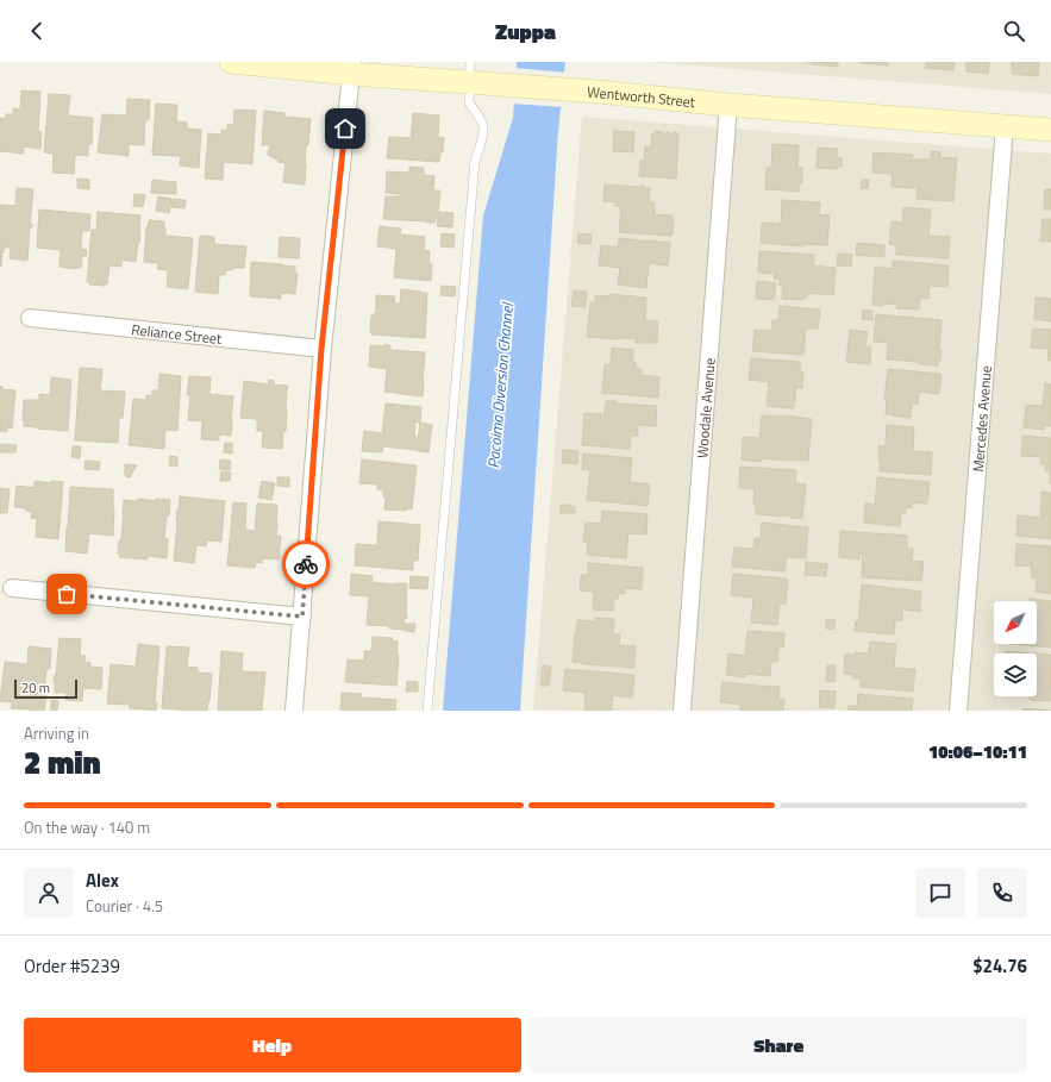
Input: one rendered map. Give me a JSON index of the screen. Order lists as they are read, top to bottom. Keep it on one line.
{"streets":{"street":["Wentworth Street","Reliance Street","Woodale Avenue","Mercedes Avenue"]},"crossings":[["Wentworth Street","Woodale Avenue"],["Wentworth Street","Mercedes Avenue"]],"water":["Pacoima Diversion Channel"],"scale_bar":"20 m","north":"bottom left","page":{"header":"Zuppa","scale":"20 m","heading":["2 min","Arriving in","10:06–10:11"],"panel":["Alex","Courier · 4.5","Order #5239","$24.76"],"bar":"On the way · 140 m","buttons":["Help","Share"]}}
